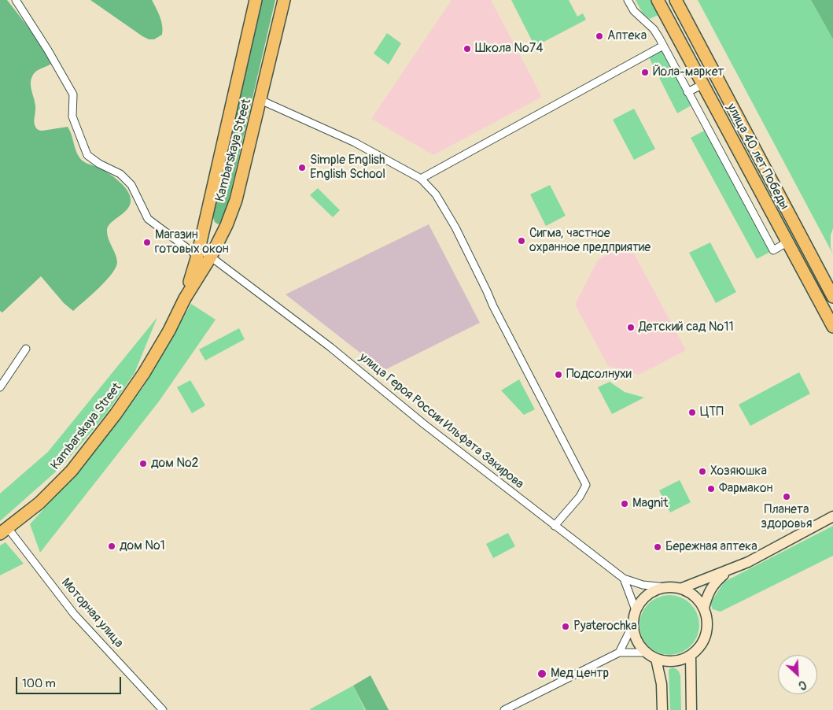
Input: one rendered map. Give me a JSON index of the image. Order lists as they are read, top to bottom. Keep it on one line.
{"streets":{"main road":["Kambarskaya Street","улица 40 лет Победы"],"street":["улица Героя России Ильфата Закирова","Моторная улица"]},"crossings":[["Kambarskaya Street","улица Героя России Ильфата Закирова"],["Kambarskaya Street","Моторная улица"]],"places":["Аптека","Школа №74","Йола-маркет","Simple English English School","Сигма, частное охранное предприятие","Магазин готовых окон","Детский сад №11","Подсолнухи","ЦТП","дом №2","Хозяюшка","Фармакон","Планета здоровья","Magnit","дом №1","Бережная аптека","Pyaterochka","Мед центр"],"scale_bar":"100 m","north":"bottom right"}
